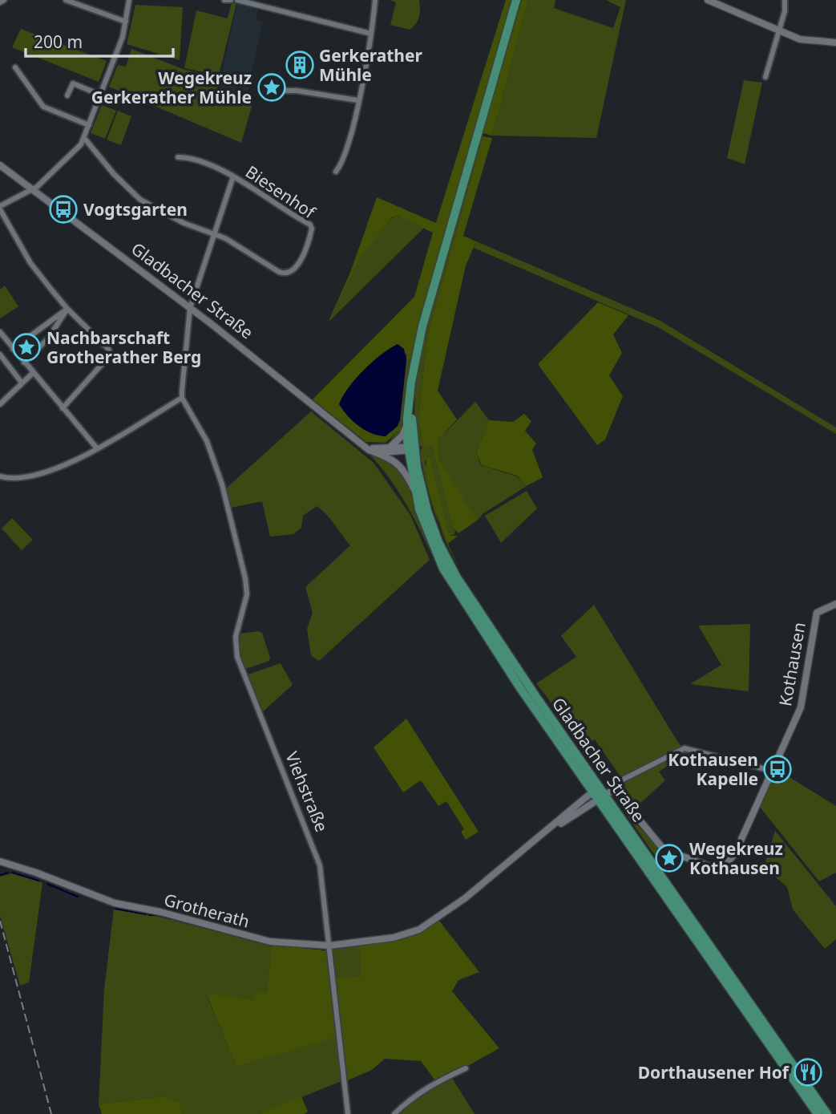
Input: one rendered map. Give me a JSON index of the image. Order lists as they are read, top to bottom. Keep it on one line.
{"streets":{"main road":["Gladbacher Straße"],"street":["Biesenhof","Kothausen","Viehstraße","Grotherath"]},"crossings":[["Gladbacher Straße","Grotherath"],["Viehstraße","Grotherath"]],"places":{"building":["Gerkerather Mühle"],"place":["Wegekreuz Gerkerather Mühle","Nachbarschaft Grotherather Berg","Wegekreuz Kothausen"],"bus stop":["Vogtsgarten","Kothausen Kapelle"],"restaurant":["Dorthausener Hof"]},"scale_bar":"200 m"}
